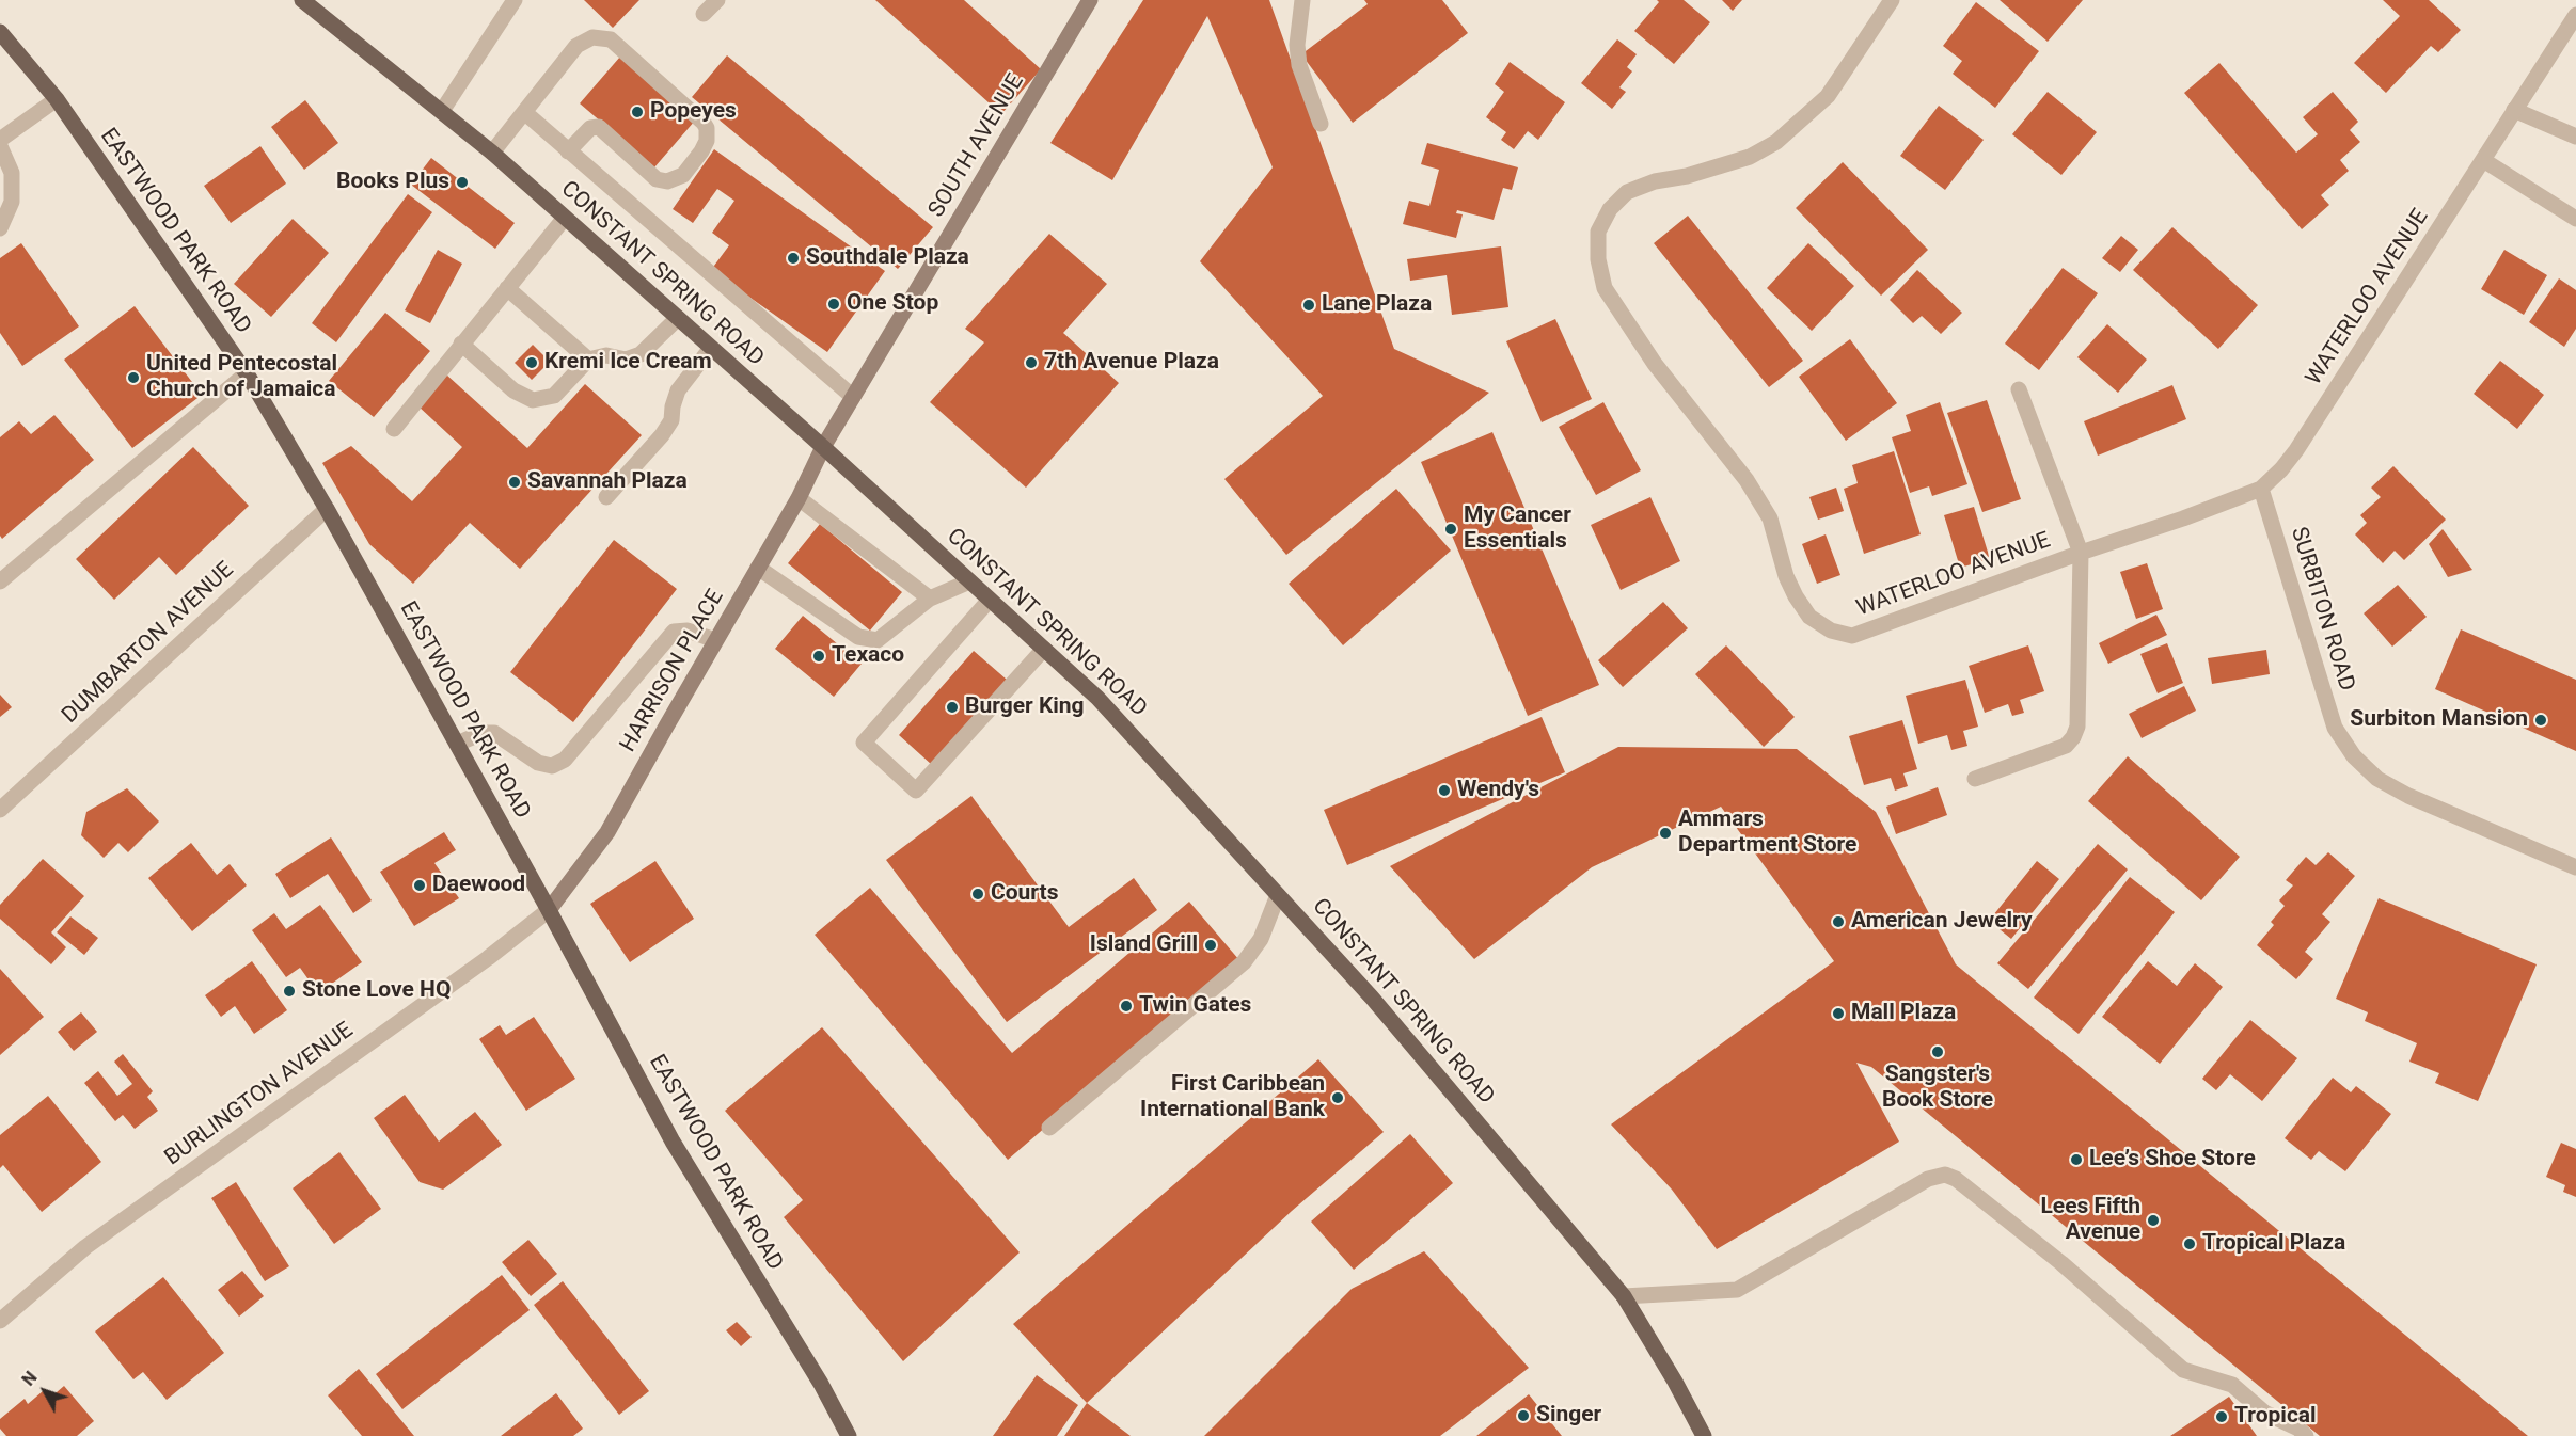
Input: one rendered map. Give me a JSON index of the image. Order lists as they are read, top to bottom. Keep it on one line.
{"streets":{"main road":["SOUTH AVENUE","EASTWOOD PARK ROAD","CONSTANT SPRING ROAD","HARRISON PLACE"],"street":["WATERLOO AVENUE","SURBITON ROAD","DUMBARTON AVENUE","BURLINGTON AVENUE"]},"crossings":[["SOUTH AVENUE","CONSTANT SPRING ROAD"],["SOUTH AVENUE","HARRISON PLACE"],["EASTWOOD PARK ROAD","DUMBARTON AVENUE"],["EASTWOOD PARK ROAD","HARRISON PLACE"],["EASTWOOD PARK ROAD","BURLINGTON AVENUE"],["CONSTANT SPRING ROAD","HARRISON PLACE"],["WATERLOO AVENUE","SURBITON ROAD"],["HARRISON PLACE","BURLINGTON AVENUE"]],"places":["Popeyes","Books Plus","Southdale Plaza","One Stop","Lane Plaza","Kremi Ice Cream","7th Avenue Plaza","United Pentecostal Church of Jamaica","Savannah Plaza","My Cancer Essentials","Texaco","Burger King","Surbiton Mansion","Wendy's","Ammars Department Store","Daewood","Courts","American Jewelry","Island Grill","Stone Love HQ","Twin Gates","Mall Plaza","Sangster's Book Store","First Caribbean International Bank","Lee’s Shoe Store","Lees Fifth Avenue","Tropical Plaza","Singer","Tropical"],"north":"top left"}
